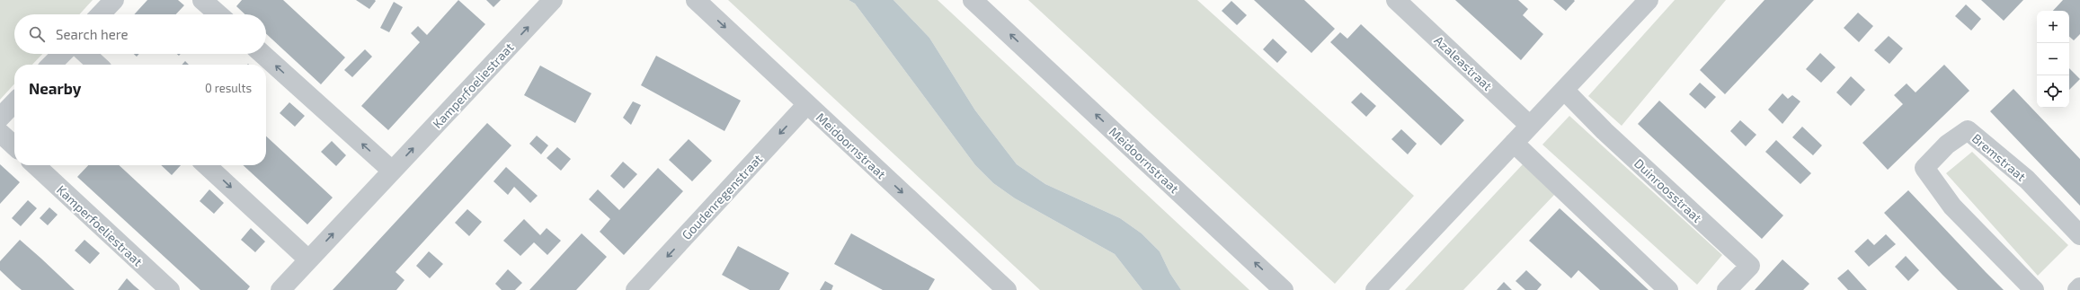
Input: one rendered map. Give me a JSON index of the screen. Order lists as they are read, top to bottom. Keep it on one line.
{"streets":{"street":["Azaleastraat","Kamperfoeliestraat","Meidoornstraat","Bremstraat","Duinroosstraat","Goudenregenstraat"]},"crossings":[["Meidoornstraat","Goudenregenstraat"]],"one_way":["Kamperfoeliestraat","Goudenregenstraat"],"page":{"map_buttons":["+","−"],"search":"Search here","heading":["Nearby","0 results"]}}
